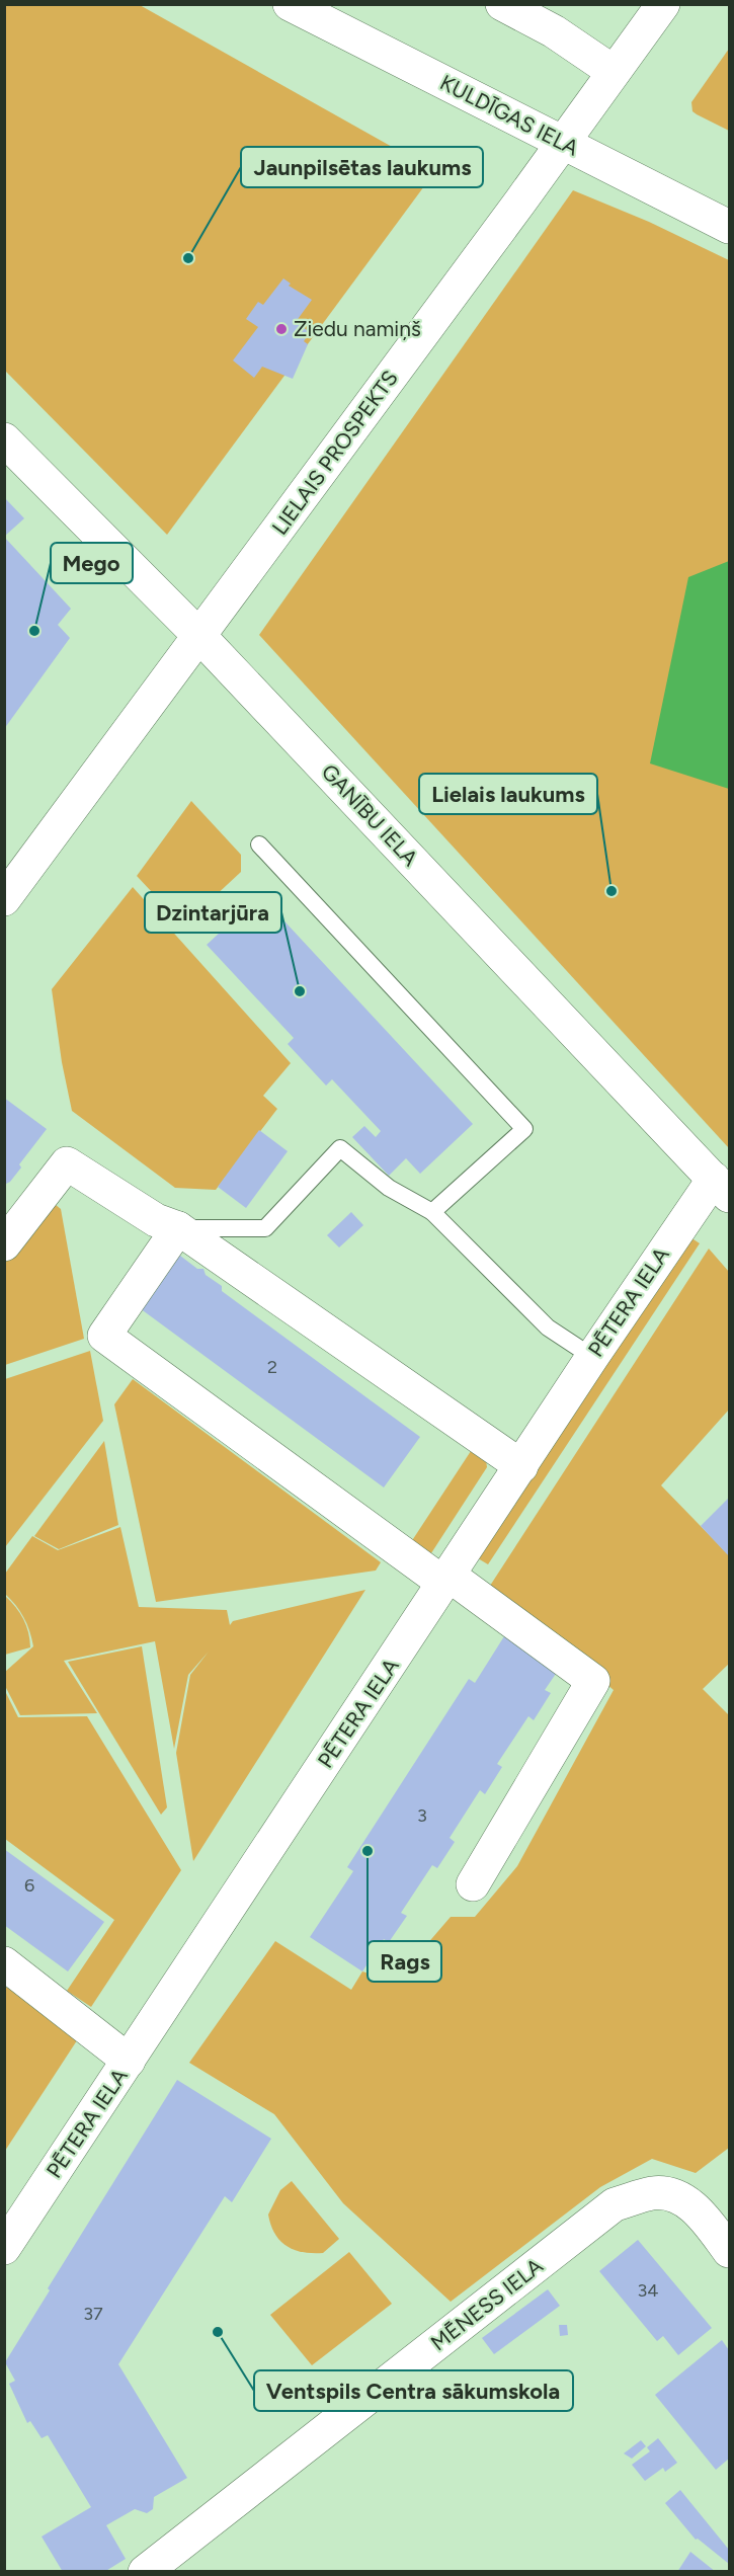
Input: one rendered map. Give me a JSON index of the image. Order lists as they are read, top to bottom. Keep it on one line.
{"streets":{"street":["KULDĪGAS IELA","LIELAIS PROSPEKTS","GANĪBU IELA","PĒTERA IELA","MĒNESS IELA"]},"crossings":[["KULDĪGAS IELA","LIELAIS PROSPEKTS"],["LIELAIS PROSPEKTS","GANĪBU IELA"],["GANĪBU IELA","PĒTERA IELA"]],"places":["Jaunpilsētas laukums","Ziedu namiņš","Mego","Lielais laukums","Dzintarjūra","Rags","Ventspils Centra sākumskola"],"house_numbers":["2","3","6","34","37"]}
